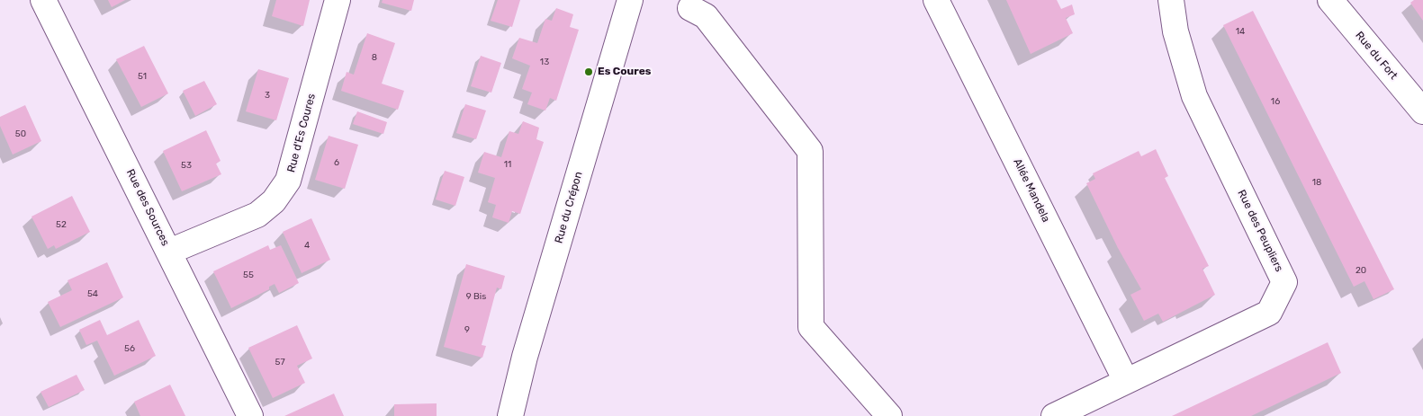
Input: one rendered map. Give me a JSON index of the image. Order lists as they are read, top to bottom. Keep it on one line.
{"streets":{"street":["Rue du Fort","Rue d'Es Coures","Allée Mandela","Rue des Sources","Rue du Crépon","Rue des Peupliers"]},"crossings":[["Rue d'Es Coures","Rue des Sources"],["Allée Mandela","Rue des Peupliers"]],"places":["Es Coures"],"house_numbers":["14","8","13","51","3","16","50","6","11","53","18","52","4","20","55","54","9 Bis","9","56","57"]}
